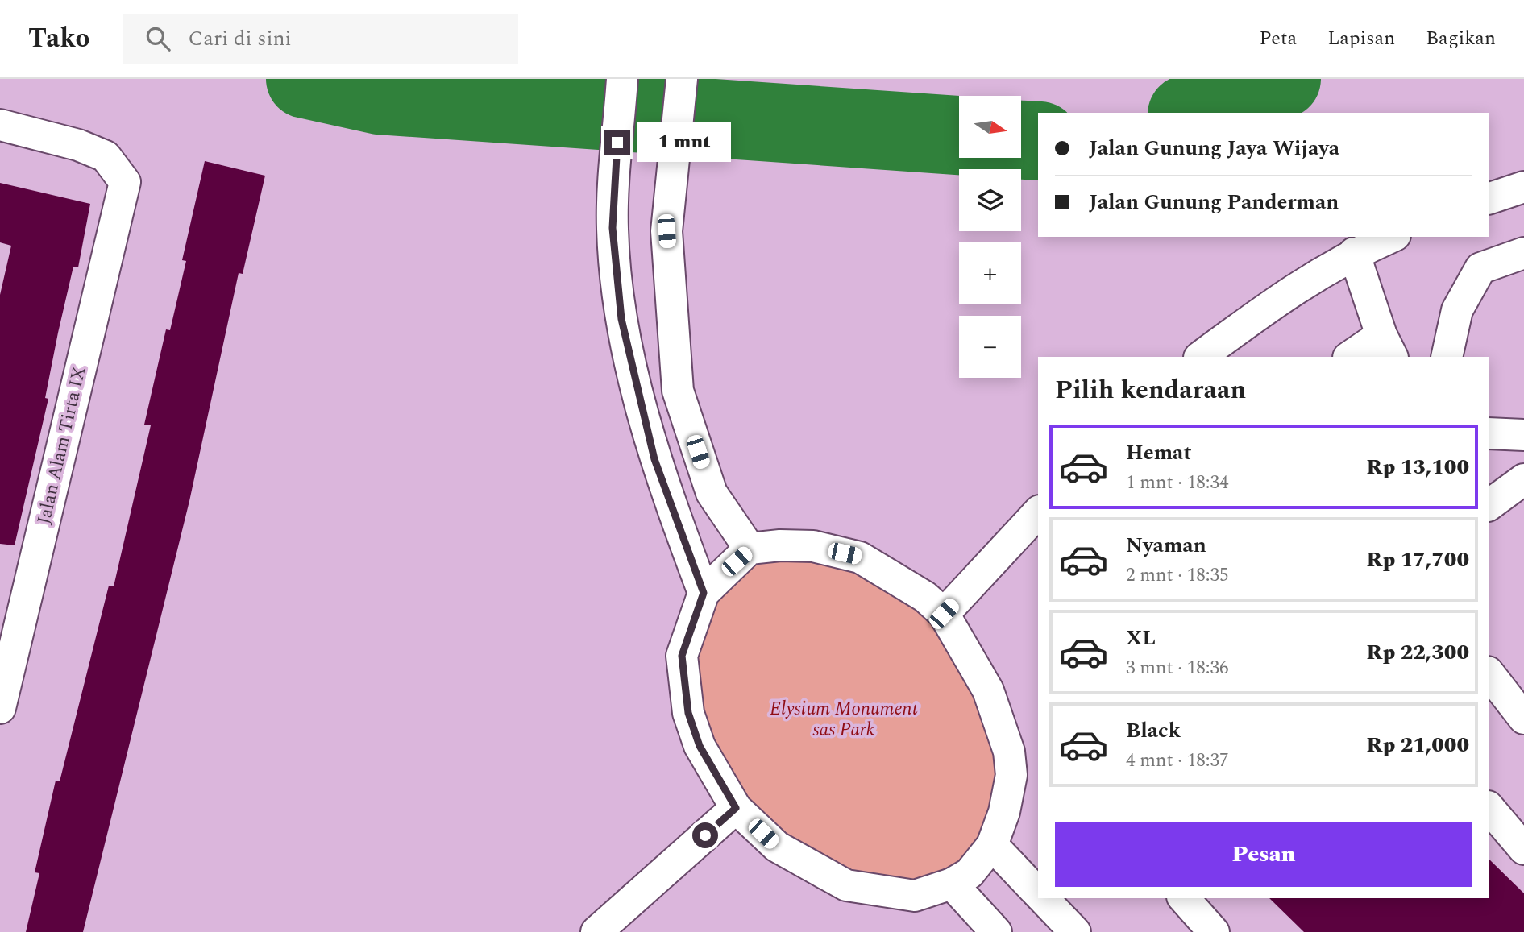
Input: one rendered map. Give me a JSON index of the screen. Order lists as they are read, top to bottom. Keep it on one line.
{"streets":{"street":["Jalan Alam Tirta IX"]},"parks":["Elysium Monument sas Park"],"north":"right","page":{"header":"Tako","search":"Cari di sini","nav":["Peta","Lapisan","Bagikan"],"map_buttons":["+","−"],"banner":["Jalan Gunung Jaya Wijaya","Jalan Gunung Panderman"],"bubble":"1 mnt","heading":"Pilih kendaraan","list":[{"name":"Hemat","note":"1 mnt · 18:34","value":"Rp 13,100"},{"name":"Nyaman","note":"2 mnt · 18:35","value":"Rp 17,700"},{"name":"XL","note":"3 mnt · 18:36","value":"Rp 22,300"},{"name":"Black","note":"4 mnt · 18:37","value":"Rp 21,000"}],"buttons":"Pesan"}}
